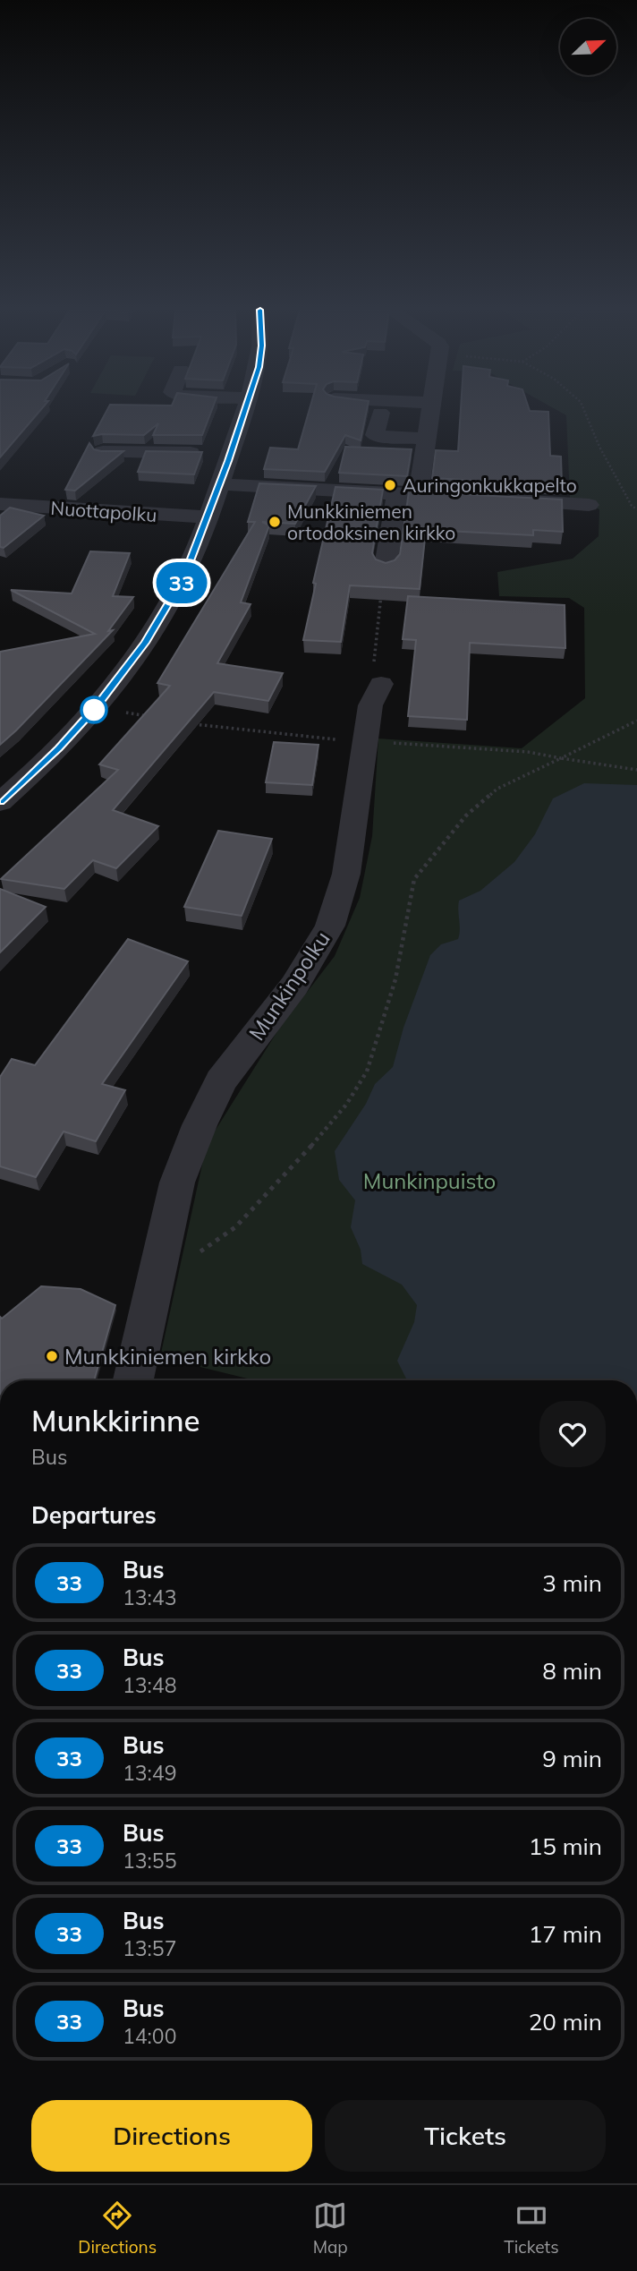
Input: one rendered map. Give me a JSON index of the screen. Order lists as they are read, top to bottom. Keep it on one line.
{"streets":{"street":["Nuottapolku","Munkinpolku"]},"parks":["Munkinpuisto"],"places":["Auringonkukkapelto","Munkkiniemen ortodoksinen kirkko","Munkkiniemen kirkko"],"lines":["bus line 33"],"north":"top right","page":{"on_map":"33","heading":[["Munkkirinne","Bus"],"Departures"],"list":[{"mark":"33","name":"Bus","note":"13:43","value":"3 min"},{"mark":"33","name":"Bus","note":"13:48","value":"8 min"},{"mark":"33","name":"Bus","note":"13:49","value":"9 min"},{"mark":"33","name":"Bus","note":"13:55","value":"15 min"},{"mark":"33","name":"Bus","note":"13:57","value":"17 min"},{"mark":"33","name":"Bus","note":"14:00","value":"20 min"}],"buttons":["Directions","Tickets"],"tabs":["Directions","Map","Tickets"]}}
